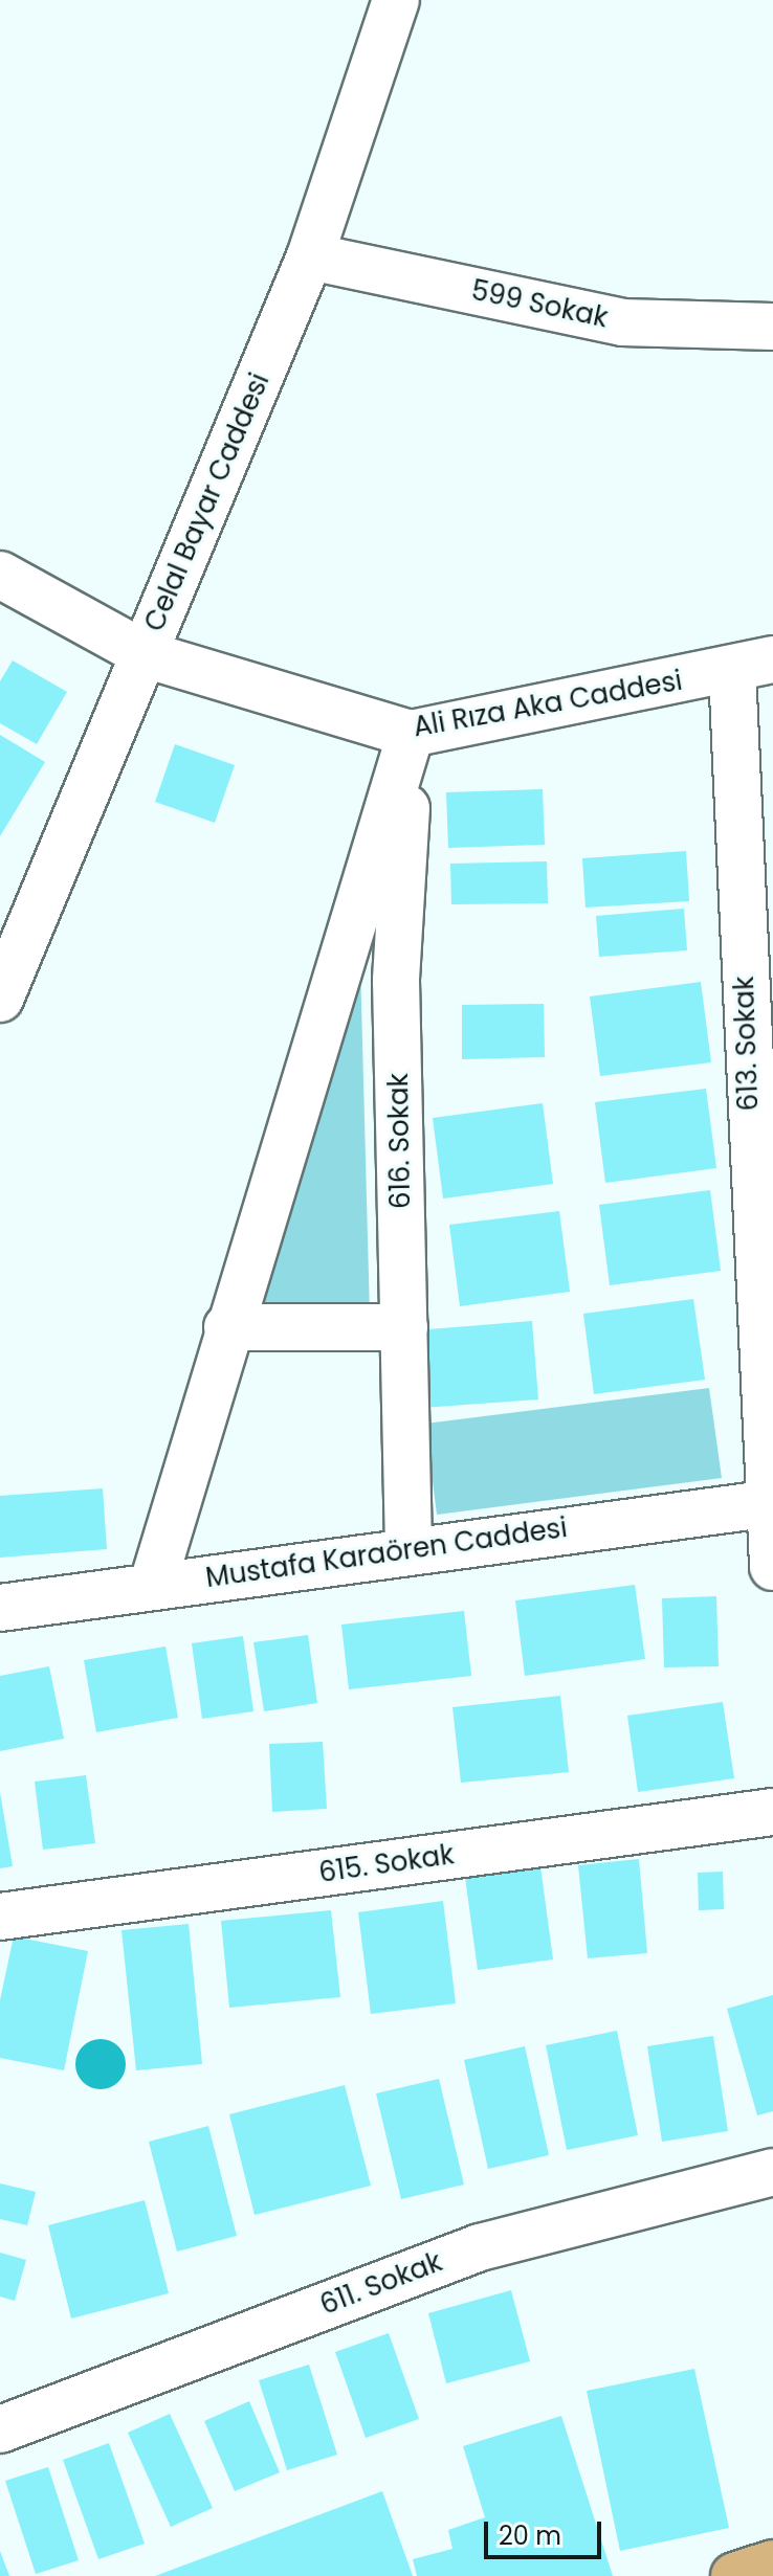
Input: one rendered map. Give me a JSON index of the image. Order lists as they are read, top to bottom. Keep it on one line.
{"streets":{"street":["599 Sokak","Celal Bayar Caddesi","Ali Rıza Aka Caddesi","613. Sokak","616. Sokak","Mustafa Karaören Caddesi","615. Sokak","611. Sokak"]},"crossings":[["599 Sokak","Celal Bayar Caddesi"],["Celal Bayar Caddesi","Ali Rıza Aka Caddesi"],["Ali Rıza Aka Caddesi","613. Sokak"],["Ali Rıza Aka Caddesi","616. Sokak"],["613. Sokak","Mustafa Karaören Caddesi"],["616. Sokak","Mustafa Karaören Caddesi"]],"scale_bar":"20 m"}
